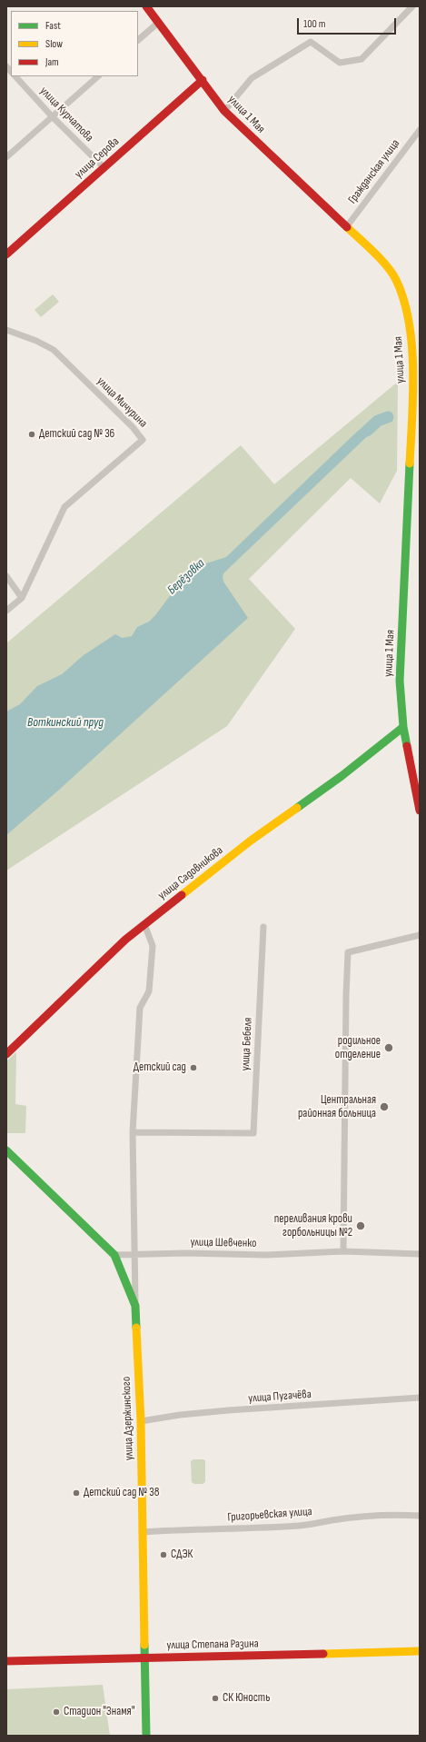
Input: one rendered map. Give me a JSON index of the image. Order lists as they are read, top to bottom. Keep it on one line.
{"streets":{"main road":["улица 1 Мая","улица Серова","улица Садовникова","улица Дзержинского","улица Степана Разина"],"street":["улица Курчатова","Гражданская улица","улица Мичурина","улица Бебеля","улица Шевченко","улица Пугачёва","Григорьевская улица"]},"crossings":[["улица Курчатова","улица Серова"],["улица 1 Мая","улица Серова"],["улица 1 Мая","Гражданская улица"],["улица 1 Мая","улица Садовникова"],["улица Шевченко","улица Дзержинского"],["улица Пугачёва","улица Дзержинского"],["улица Дзержинского","Григорьевская улица"],["улица Дзержинского","улица Степана Разина"]],"water":["Берёзовка","Воткинский пруд"],"places":["Детский сад № 36","родильное отделение","Детский сад","Центральная районная больница","переливания крови горбольницы №2","Детский сад № 38","СДЭК","СК Юность","Стадион \"Знамя\""],"legend":["Fast","Slow","Jam"],"scale_bar":"100 m"}
